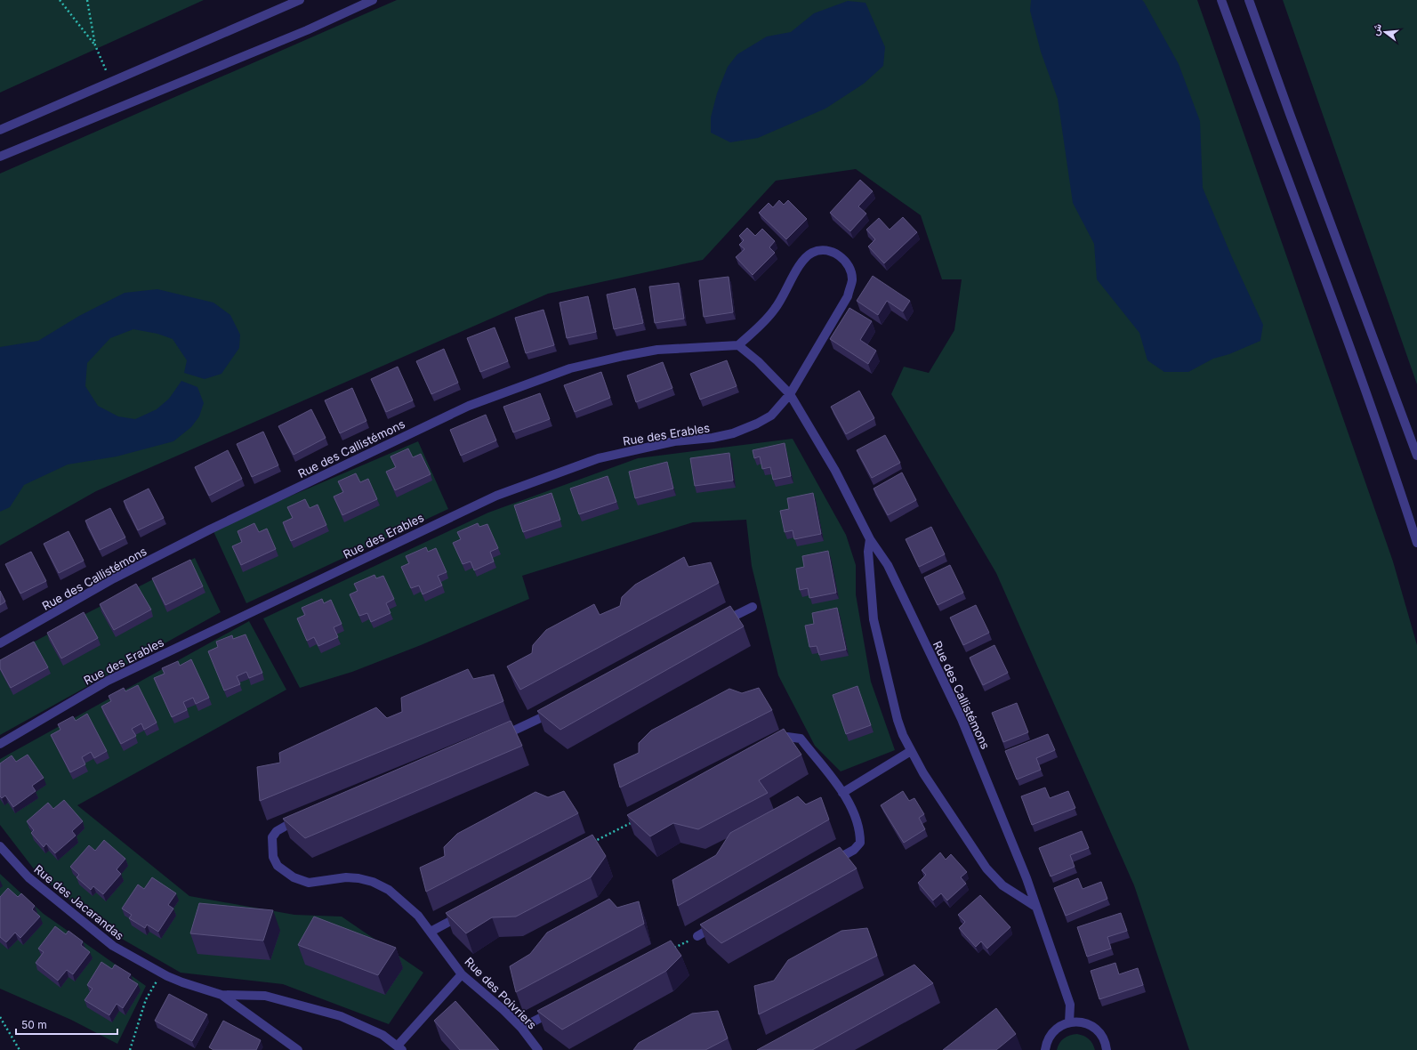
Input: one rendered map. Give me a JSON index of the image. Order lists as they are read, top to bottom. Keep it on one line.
{"streets":{"street":["Rue des Erables","Rue des Callistémons","Rue des Jacarandas","Rue des Poivriers"]},"crossings":[["Rue des Erables","Rue des Callistémons"]],"scale_bar":"50 m","north":"left"}
